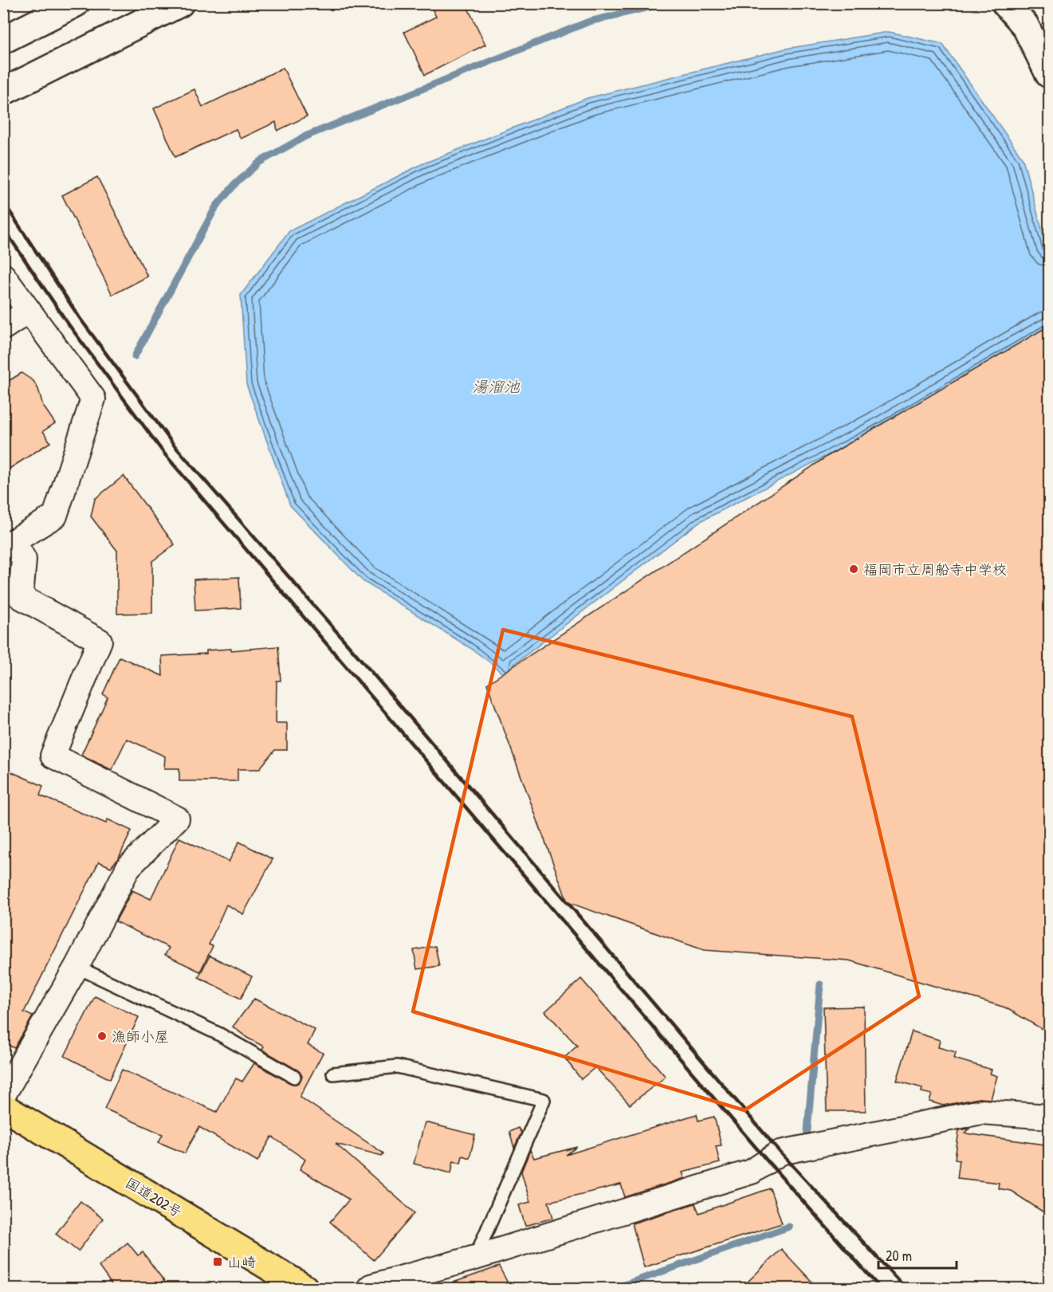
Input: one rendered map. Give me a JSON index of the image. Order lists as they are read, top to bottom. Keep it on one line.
{"streets":{"highway":["国道202号"]},"water":["湯溜池"],"places":{"other":["福岡市立周船寺中学校","漁師小屋"],"transit":["山崎"]},"scale_bar":"20 m"}
